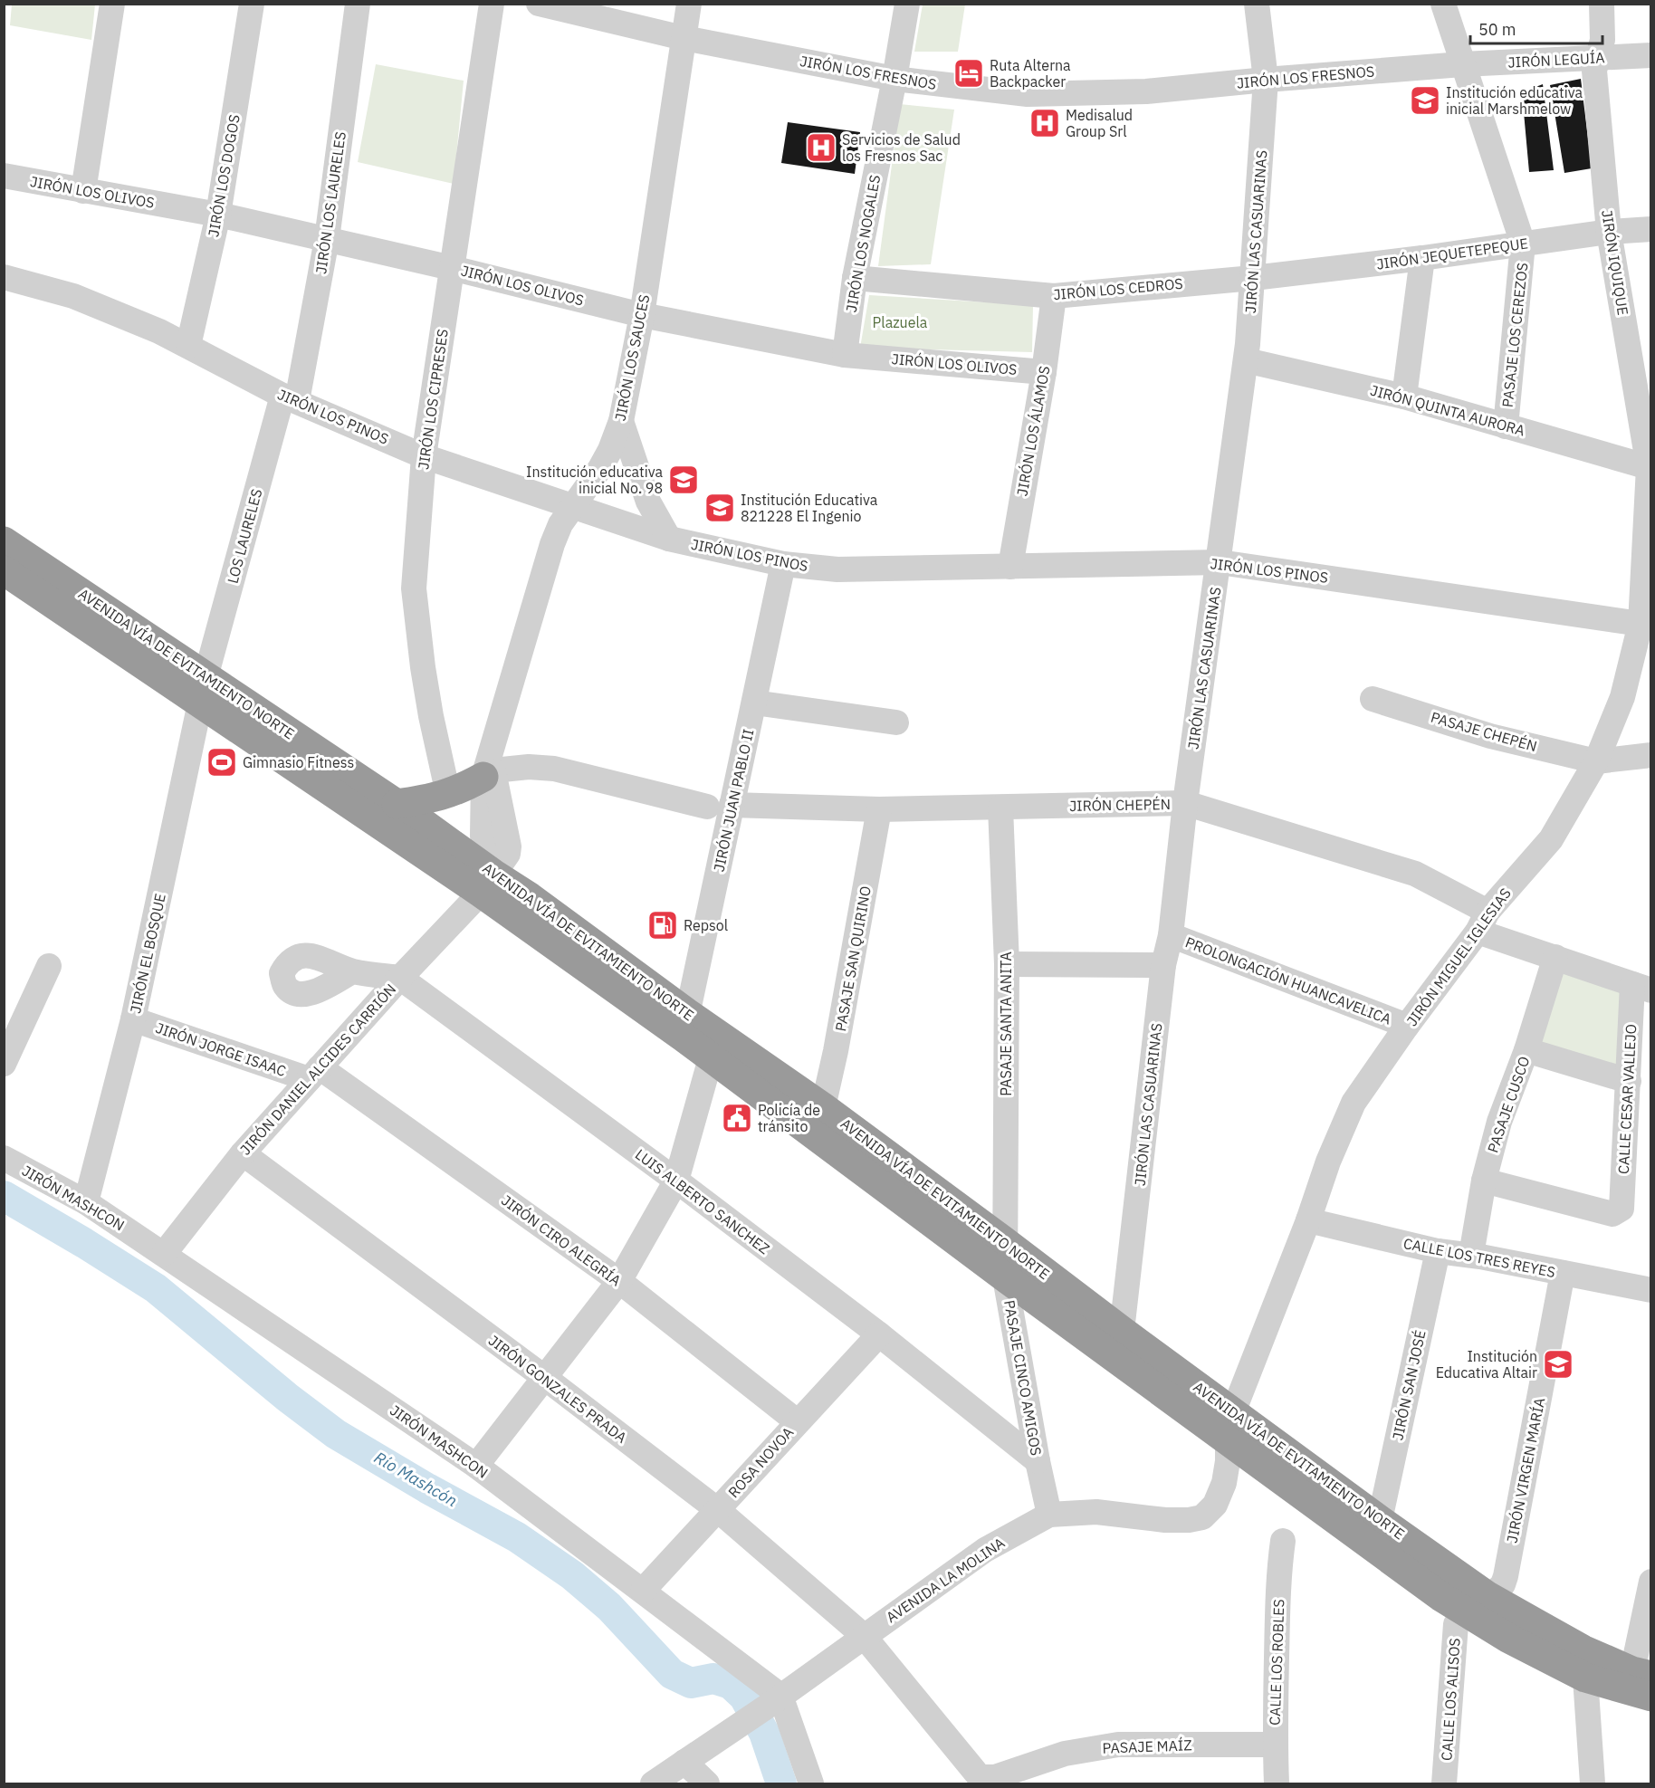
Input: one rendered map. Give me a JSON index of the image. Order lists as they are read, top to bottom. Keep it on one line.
{"streets":{"highway":["AVENIDA VÍA DE EVITAMIENTO NORTE"],"street":["JIRÓN LEGUÍA","JIRÓN LOS FRESNOS","JIRÓN LOS DOGOS","JIRÓN LOS OLIVOS","JIRÓN LOS LAURELES","JIRÓN LAS CASUARINAS","JIRÓN LOS NOGALES","JIRÓN JEQUETEPEQUE","JIRÓN IQUIQUE","JIRÓN LOS CEDROS","PASAJE LOS CEREZOS","JIRÓN LOS SAUCES","JIRÓN LOS CIPRESES","JIRÓN QUINTA AURORA","JIRÓN LOS PINOS","JIRÓN LOS ÁLAMOS","LOS LAURELES","PASAJE CHEPÉN","JIRÓN JUAN PABLO II","JIRÓN CHEPÉN","JIRÓN EL BOSQUE","JIRÓN MIGUEL IGLESIAS","PASAJE SAN QUIRINO","PROLONGACIÓN HUANCAVELICA","PASAJE SANTA ANITA","JIRÓN JORGE ISAAC","JIRÓN DANIEL ALCIDES CARRIÓN","CALLE CESAR VALLEJO","PASAJE CUSCO","JIRÓN MASHCON","LUIS ALBERTO SANCHEZ","JIRÓN CIRO ALEGRÍA","CALLE LOS TRES REYES","PASAJE CINCO AMIGOS","JIRÓN SAN JOSÉ","JIRÓN GONZALES PRADA","ROSA NOVOA","JIRÓN VIRGEN MARÍA","AVENIDA LA MOLINA","CALLE LOS ROBLES","CALLE LOS ALISOS","PASAJE MAÍZ"]},"crossings":[["JIRÓN LEGUÍA","JIRÓN LOS FRESNOS"],["JIRÓN LEGUÍA","JIRÓN IQUIQUE"],["JIRÓN LOS FRESNOS","JIRÓN LAS CASUARINAS"],["JIRÓN LOS FRESNOS","JIRÓN LOS NOGALES"],["JIRÓN LOS FRESNOS","JIRÓN LOS SAUCES"],["JIRÓN LOS DOGOS","JIRÓN LOS OLIVOS"],["JIRÓN LOS DOGOS","JIRÓN LOS PINOS"],["JIRÓN LOS OLIVOS","JIRÓN LOS LAURELES"],["JIRÓN LOS OLIVOS","JIRÓN LOS NOGALES"],["JIRÓN LOS OLIVOS","JIRÓN LOS SAUCES"],["JIRÓN LOS OLIVOS","JIRÓN LOS CIPRESES"],["JIRÓN LOS OLIVOS","JIRÓN LOS ÁLAMOS"],["JIRÓN LOS LAURELES","JIRÓN LOS PINOS"],["JIRÓN LOS LAURELES","LOS LAURELES"],["JIRÓN LAS CASUARINAS","JIRÓN JEQUETEPEQUE"],["JIRÓN LAS CASUARINAS","JIRÓN LOS CEDROS"],["JIRÓN LAS CASUARINAS","JIRÓN QUINTA AURORA"],["JIRÓN LAS CASUARINAS","JIRÓN LOS PINOS"],["JIRÓN LAS CASUARINAS","AVENIDA VÍA DE EVITAMIENTO NORTE"],["JIRÓN LAS CASUARINAS","JIRÓN CHEPÉN"],["JIRÓN LAS CASUARINAS","PROLONGACIÓN HUANCAVELICA"],["JIRÓN LOS NOGALES","JIRÓN LOS CEDROS"],["JIRÓN JEQUETEPEQUE","JIRÓN IQUIQUE"],["JIRÓN JEQUETEPEQUE","JIRÓN LOS CEDROS"],["JIRÓN JEQUETEPEQUE","PASAJE LOS CEREZOS"],["JIRÓN IQUIQUE","JIRÓN QUINTA AURORA"],["JIRÓN IQUIQUE","JIRÓN MIGUEL IGLESIAS"],["JIRÓN LOS CEDROS","JIRÓN LOS ÁLAMOS"],["PASAJE LOS CEREZOS","JIRÓN QUINTA AURORA"],["JIRÓN LOS SAUCES","JIRÓN LOS PINOS"],["JIRÓN LOS SAUCES","AVENIDA VÍA DE EVITAMIENTO NORTE"],["JIRÓN LOS SAUCES","JIRÓN CHEPÉN"],["JIRÓN LOS SAUCES","JIRÓN DANIEL ALCIDES CARRIÓN"],["JIRÓN LOS CIPRESES","JIRÓN LOS PINOS"],["JIRÓN QUINTA AURORA","JIRÓN MIGUEL IGLESIAS"],["JIRÓN LOS PINOS","JIRÓN LOS ÁLAMOS"],["JIRÓN LOS PINOS","LOS LAURELES"],["JIRÓN LOS PINOS","JIRÓN JUAN PABLO II"],["JIRÓN LOS PINOS","JIRÓN MIGUEL IGLESIAS"],["LOS LAURELES","AVENIDA VÍA DE EVITAMIENTO NORTE"],["LOS LAURELES","JIRÓN EL BOSQUE"],["AVENIDA VÍA DE EVITAMIENTO NORTE","JIRÓN JUAN PABLO II"],["AVENIDA VÍA DE EVITAMIENTO NORTE","JIRÓN EL BOSQUE"],["AVENIDA VÍA DE EVITAMIENTO NORTE","JIRÓN MIGUEL IGLESIAS"],["AVENIDA VÍA DE EVITAMIENTO NORTE","PASAJE SAN QUIRINO"],["AVENIDA VÍA DE EVITAMIENTO NORTE","PASAJE SANTA ANITA"],["AVENIDA VÍA DE EVITAMIENTO NORTE","JIRÓN DANIEL ALCIDES CARRIÓN"],["AVENIDA VÍA DE EVITAMIENTO NORTE","PASAJE CINCO AMIGOS"],["AVENIDA VÍA DE EVITAMIENTO NORTE","JIRÓN SAN JOSÉ"],["AVENIDA VÍA DE EVITAMIENTO NORTE","JIRÓN VIRGEN MARÍA"],["AVENIDA VÍA DE EVITAMIENTO NORTE","AVENIDA LA MOLINA"],["AVENIDA VÍA DE EVITAMIENTO NORTE","CALLE LOS ALISOS"],["PASAJE CHEPÉN","JIRÓN MIGUEL IGLESIAS"],["JIRÓN JUAN PABLO II","JIRÓN CHEPÉN"],["JIRÓN CHEPÉN","JIRÓN MIGUEL IGLESIAS"],["JIRÓN CHEPÉN","PASAJE SAN QUIRINO"],["JIRÓN CHEPÉN","PASAJE SANTA ANITA"],["JIRÓN CHEPÉN","CALLE CESAR VALLEJO"],["JIRÓN CHEPÉN","PASAJE CUSCO"],["JIRÓN EL BOSQUE","JIRÓN JORGE ISAAC"],["JIRÓN EL BOSQUE","JIRÓN MASHCON"],["JIRÓN MIGUEL IGLESIAS","PROLONGACIÓN HUANCAVELICA"],["JIRÓN MIGUEL IGLESIAS","CALLE LOS TRES REYES"],["JIRÓN MIGUEL IGLESIAS","AVENIDA LA MOLINA"],["PASAJE SANTA ANITA","PASAJE CINCO AMIGOS"],["JIRÓN JORGE ISAAC","JIRÓN DANIEL ALCIDES CARRIÓN"],["JIRÓN JORGE ISAAC","JIRÓN CIRO ALEGRÍA"],["JIRÓN DANIEL ALCIDES CARRIÓN","JIRÓN MASHCON"],["JIRÓN DANIEL ALCIDES CARRIÓN","LUIS ALBERTO SANCHEZ"],["JIRÓN DANIEL ALCIDES CARRIÓN","JIRÓN CIRO ALEGRÍA"],["JIRÓN DANIEL ALCIDES CARRIÓN","JIRÓN GONZALES PRADA"],["CALLE CESAR VALLEJO","PASAJE CUSCO"],["PASAJE CUSCO","CALLE LOS TRES REYES"],["JIRÓN MASHCON","ROSA NOVOA"],["JIRÓN MASHCON","AVENIDA LA MOLINA"],["LUIS ALBERTO SANCHEZ","PASAJE CINCO AMIGOS"],["LUIS ALBERTO SANCHEZ","ROSA NOVOA"],["JIRÓN CIRO ALEGRÍA","ROSA NOVOA"],["CALLE LOS TRES REYES","JIRÓN SAN JOSÉ"],["CALLE LOS TRES REYES","JIRÓN VIRGEN MARÍA"],["PASAJE CINCO AMIGOS","AVENIDA LA MOLINA"],["JIRÓN GONZALES PRADA","ROSA NOVOA"],["JIRÓN GONZALES PRADA","AVENIDA LA MOLINA"],["JIRÓN GONZALES PRADA","PASAJE MAÍZ"],["JIRÓN VIRGEN MARÍA","CALLE LOS ALISOS"],["AVENIDA LA MOLINA","PASAJE MAÍZ"],["CALLE LOS ROBLES","PASAJE MAÍZ"]],"water":["Río Mashcón"],"parks":["Plazuela"],"places":{"hotel":["Ruta Alterna Backpacker"],"school or university":["Institución educativa inicial Marshmelow","Institución educativa inicial No. 98","Institución Educativa 821228 El Ingenio","Institución Educativa Altair"],"hospital":["Medisalud Group Srl","Servicios de Salud los Fresnos Sac"],"sports":["Gimnasio Fitness"],"fuel station":["Repsol"],"public building":["Policía de tránsito"]},"scale_bar":"50 m"}
